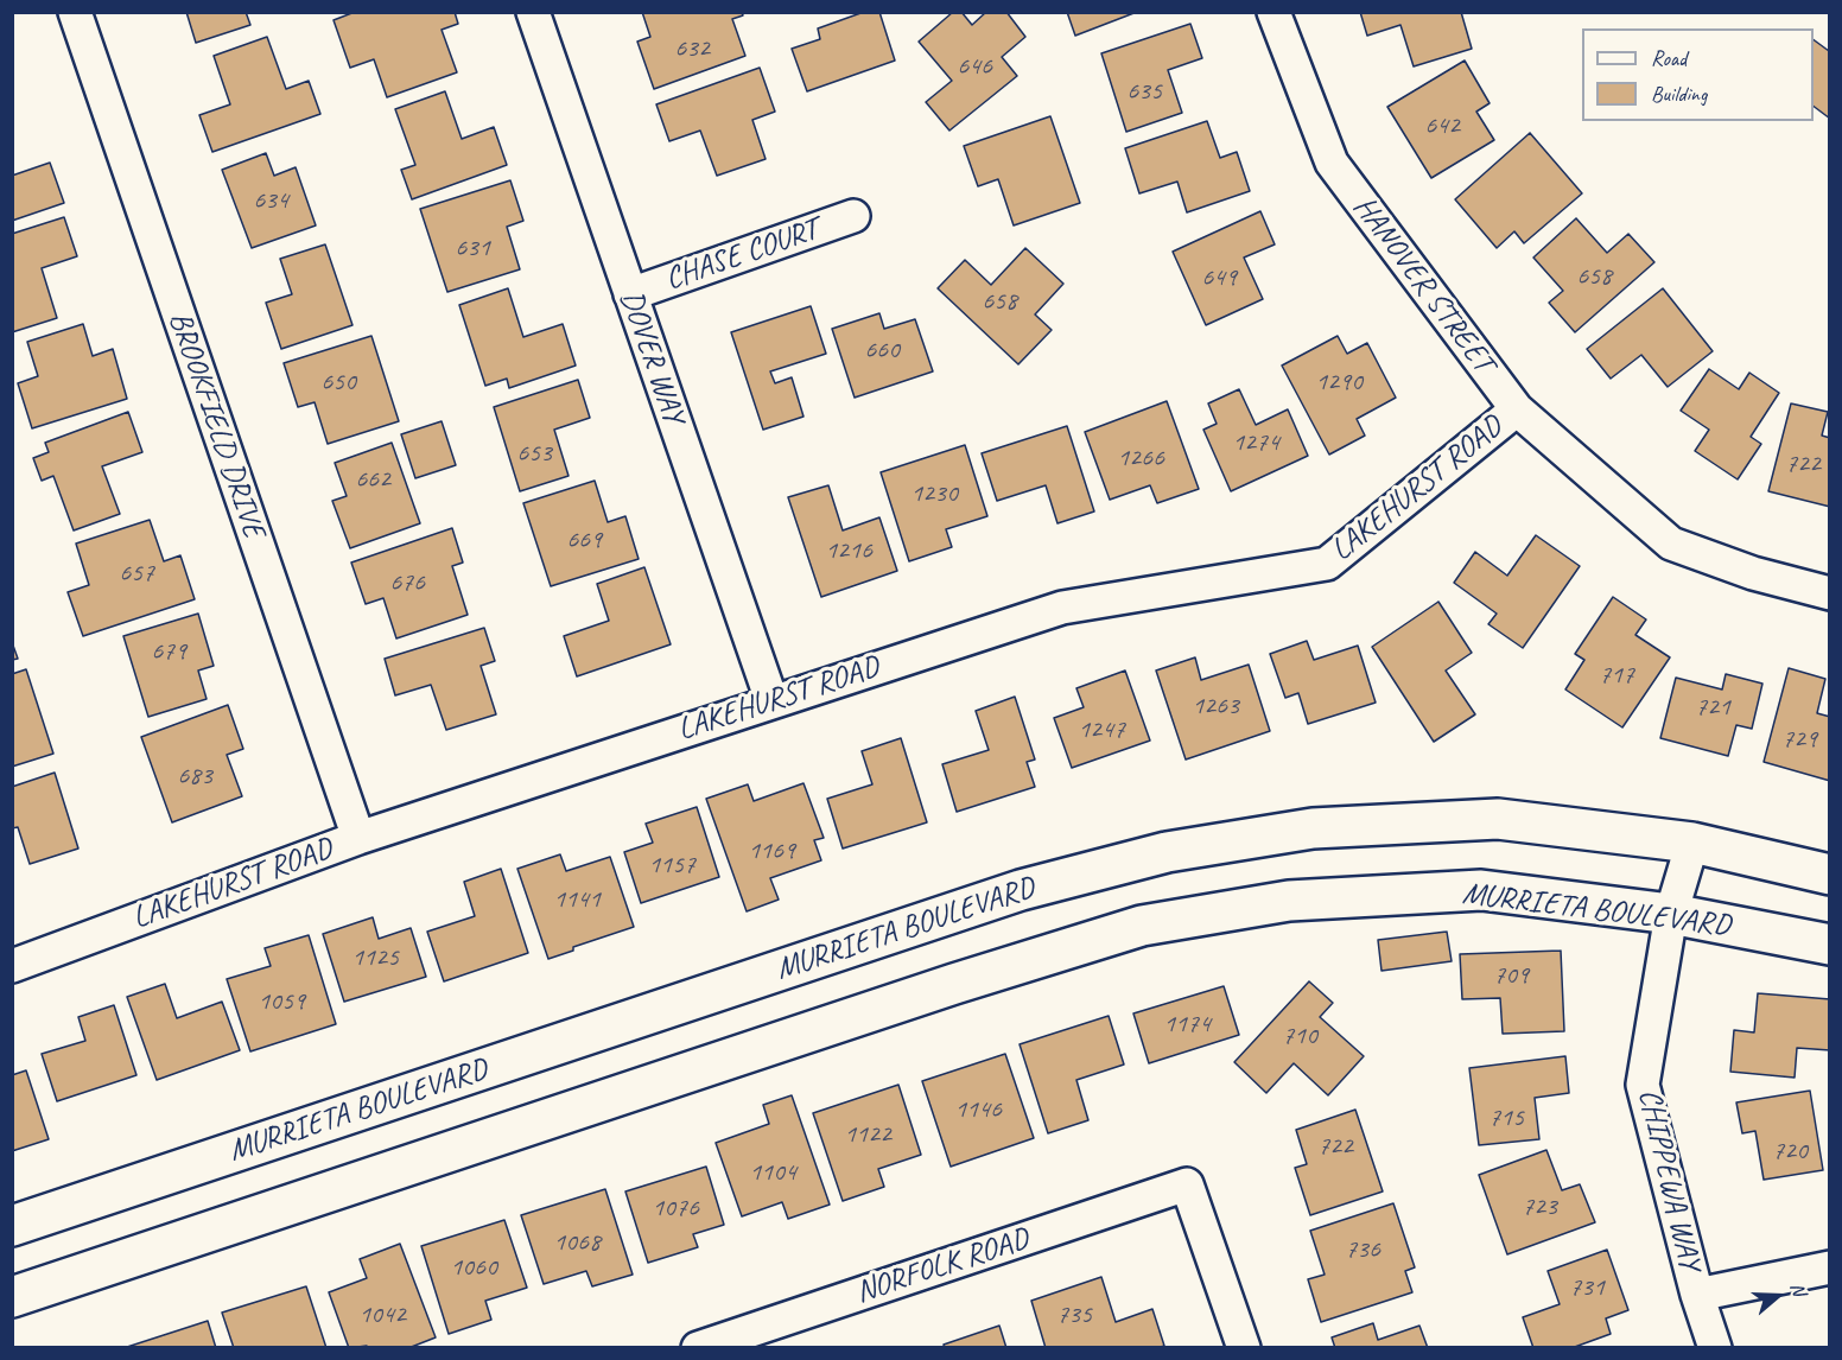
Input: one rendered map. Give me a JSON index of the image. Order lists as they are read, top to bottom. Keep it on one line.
{"streets":{"main road":["MURRIETA BOULEVARD"],"street":["CHASE COURT","HANOVER STREET","DOVER WAY","BROOKFIELD DRIVE","LAKEHURST ROAD","CHIPPEWA WAY","NORFOLK ROAD"]},"crossings":[["CHASE COURT","DOVER WAY"],["HANOVER STREET","LAKEHURST ROAD"],["DOVER WAY","LAKEHURST ROAD"],["BROOKFIELD DRIVE","LAKEHURST ROAD"],["MURRIETA BOULEVARD","CHIPPEWA WAY"]],"house_numbers":["632","646","635","642","634","631","658","649","658","660","650","1290","1274","653","1266","722","662","1230","669","1216","657","676","679","717","1263","721","1247","729","683","1169","1157","1141","1125","709","1059","1174","710","1146","715","1122","722","720","1104","723","1076","1068","736","1060","731","1042","735"],"legend":["Road","Building"],"north":"right"}
